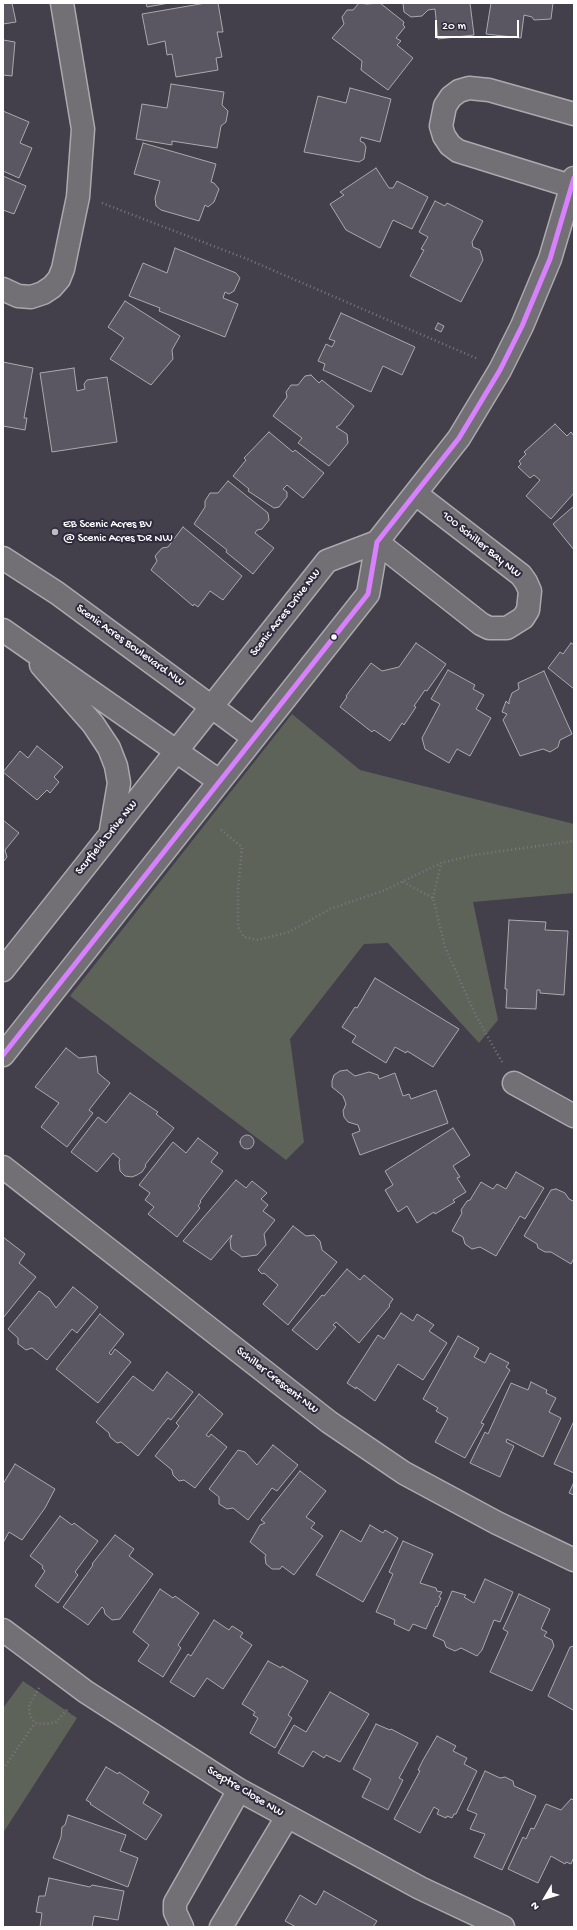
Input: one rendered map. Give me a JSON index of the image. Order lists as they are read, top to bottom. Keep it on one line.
{"streets":{"street":["100 Schiller Bay NW","Scenic Acres Drive NW","Scenic Acres Boulevard NW","Scurfield Drive NW","Schiller Crescent NW","Sceptre Close NW"]},"crossings":[["100 Schiller Bay NW","Scenic Acres Drive NW"],["Scenic Acres Drive NW","Scenic Acres Boulevard NW"],["Scenic Acres Drive NW","Scurfield Drive NW"],["Scenic Acres Boulevard NW","Scurfield Drive NW"]],"places":["EB Scenic Acres BV @ Scenic Acres DR NW"],"scale_bar":"20 m","north":"bottom left"}
